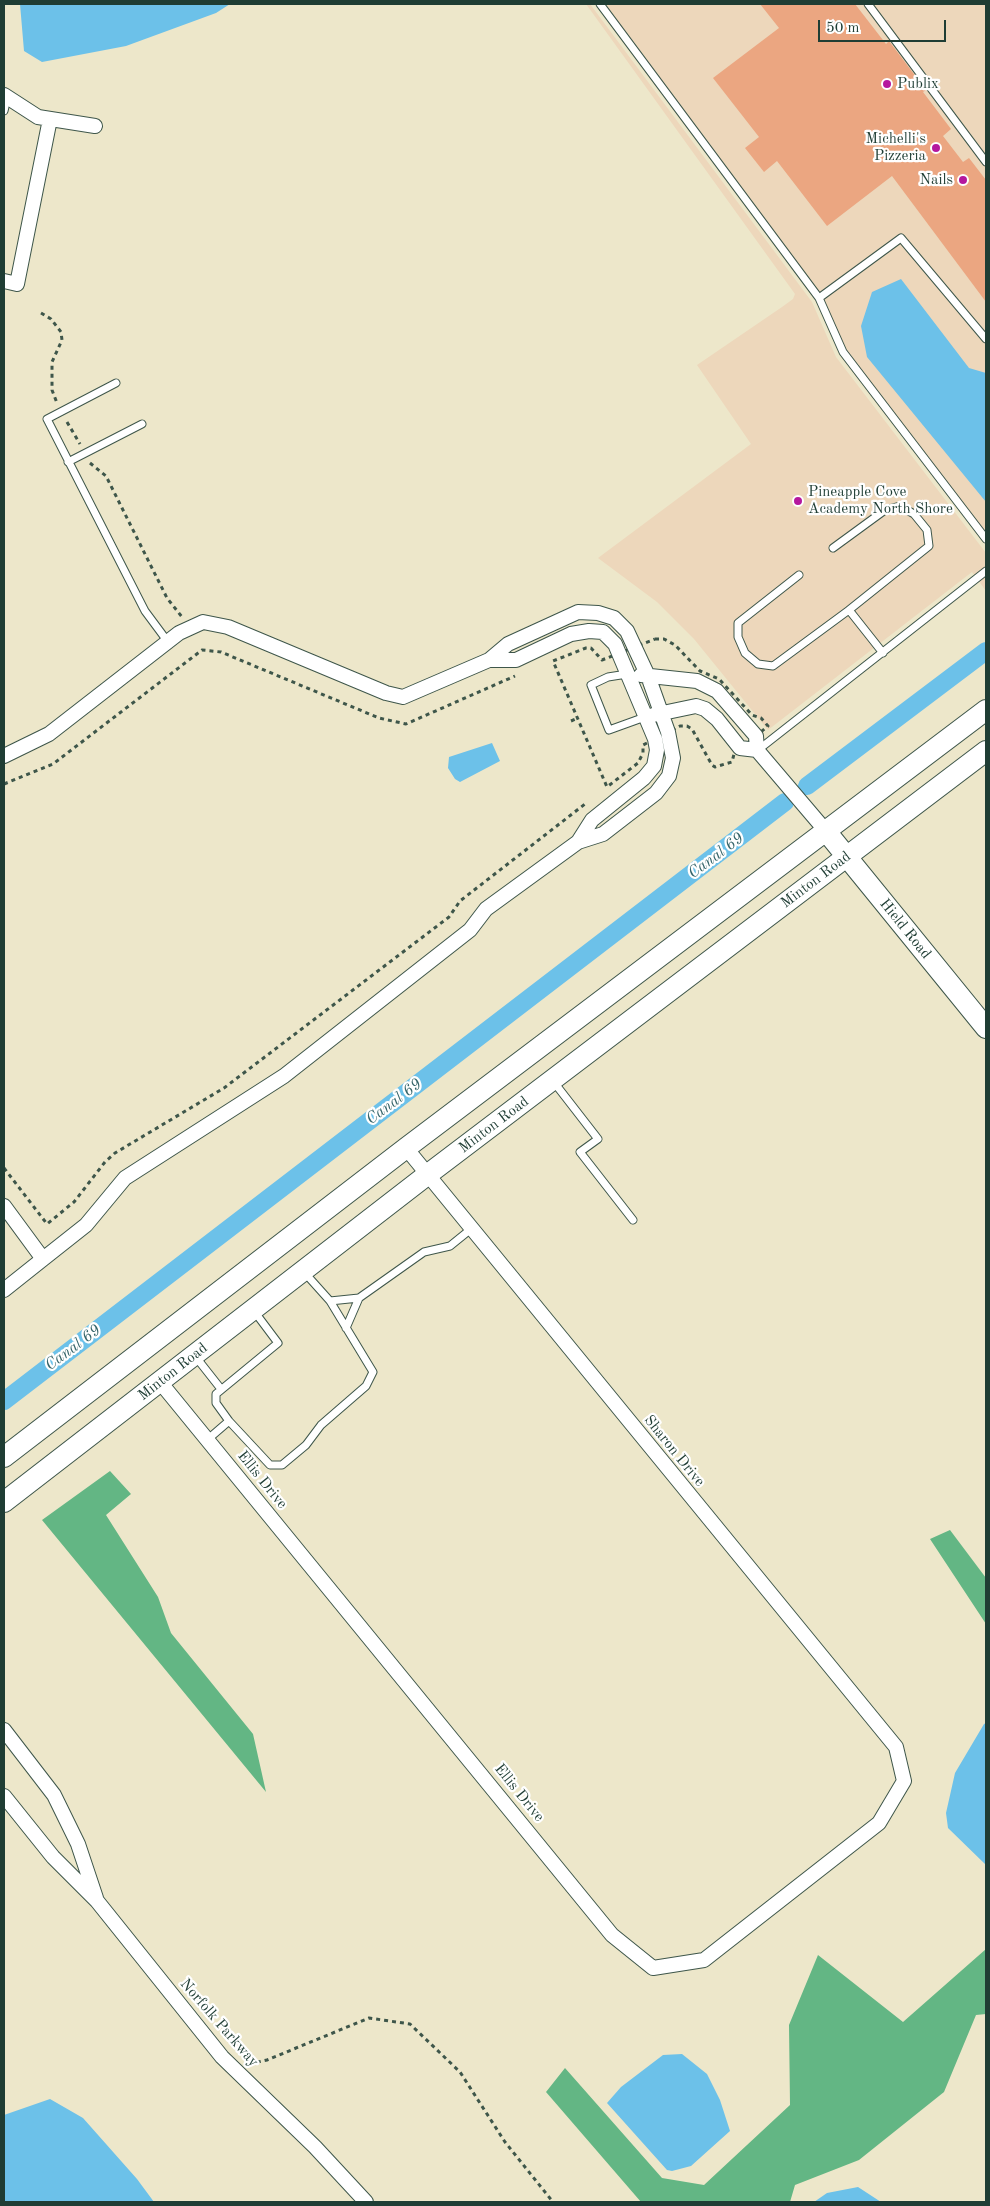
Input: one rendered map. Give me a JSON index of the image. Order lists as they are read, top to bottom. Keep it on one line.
{"streets":{"main road":["Minton Road","Hield Road"],"street":["Sharon Drive","Ellis Drive","Norfolk Parkway"]},"crossings":[["Minton Road","Hield Road"],["Minton Road","Sharon Drive"],["Minton Road","Ellis Drive"],["Sharon Drive","Ellis Drive"]],"water":["Canal 69"],"places":["Publix","Michelli's Pizzeria","Nails","Pineapple Cove Academy North Shore"],"scale_bar":"50 m"}
